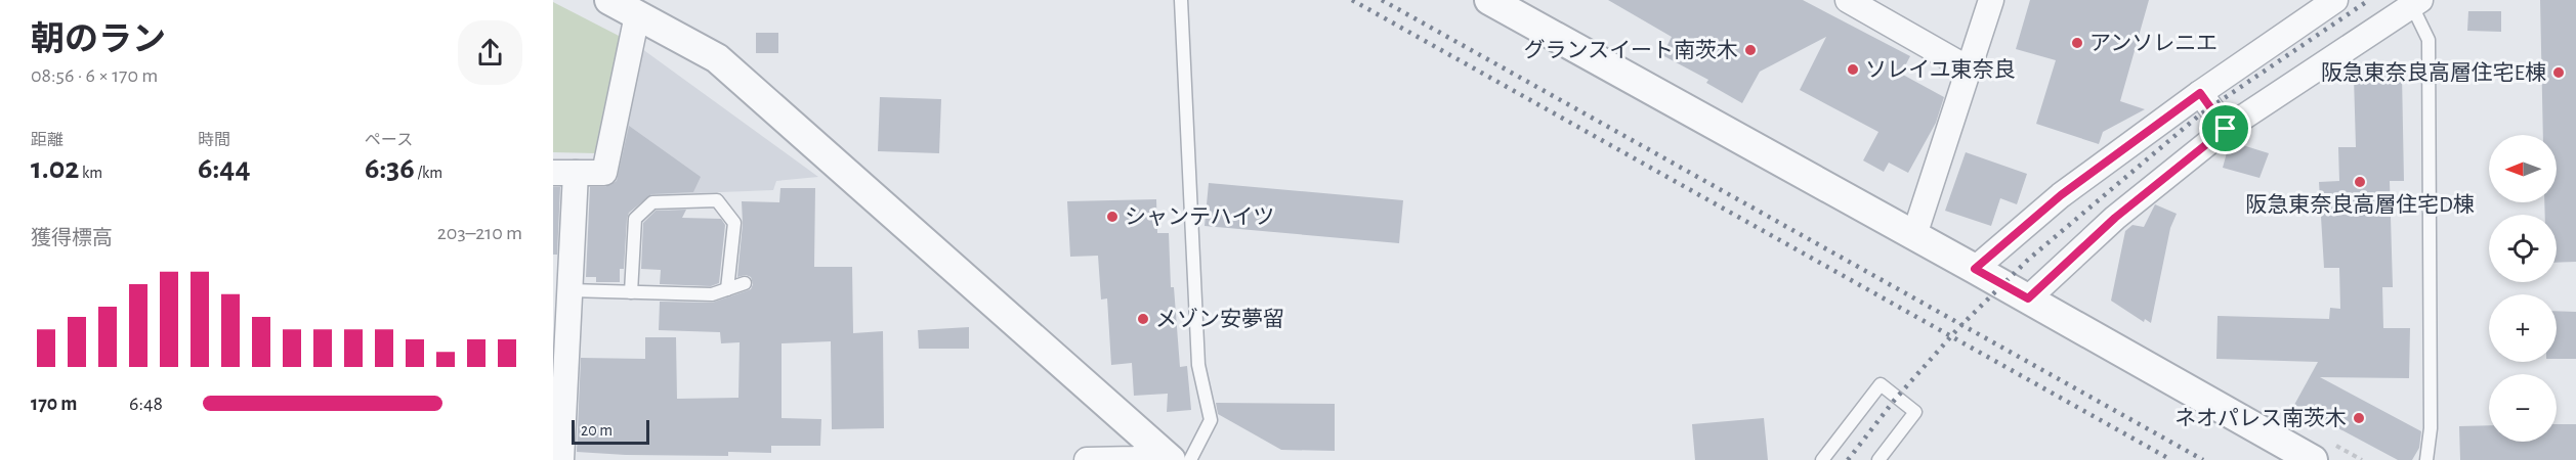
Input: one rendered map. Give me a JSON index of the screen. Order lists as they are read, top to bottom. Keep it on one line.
{"places":["アンソレニエ","グランスイート南茨木","ソレイユ東奈良","阪急東奈良高層住宅E棟","阪急東奈良高層住宅D棟","シャンテハイツ","メゾン安夢留","ネオパレス南茨木"],"scale_bar":"20 m","north":"left","page":{"heading":["朝のラン","08:56 · 6 × 170 m"],"stats":[["距離","1.02 km"],["時間","6:44"],["ペース","6:36 /km"]],"map_buttons":["+","−"],"chart":["獲得標高","203–210 m"],"list":[{"name":"170 m","note":"6:48"}],"scale":"20 m"}}
